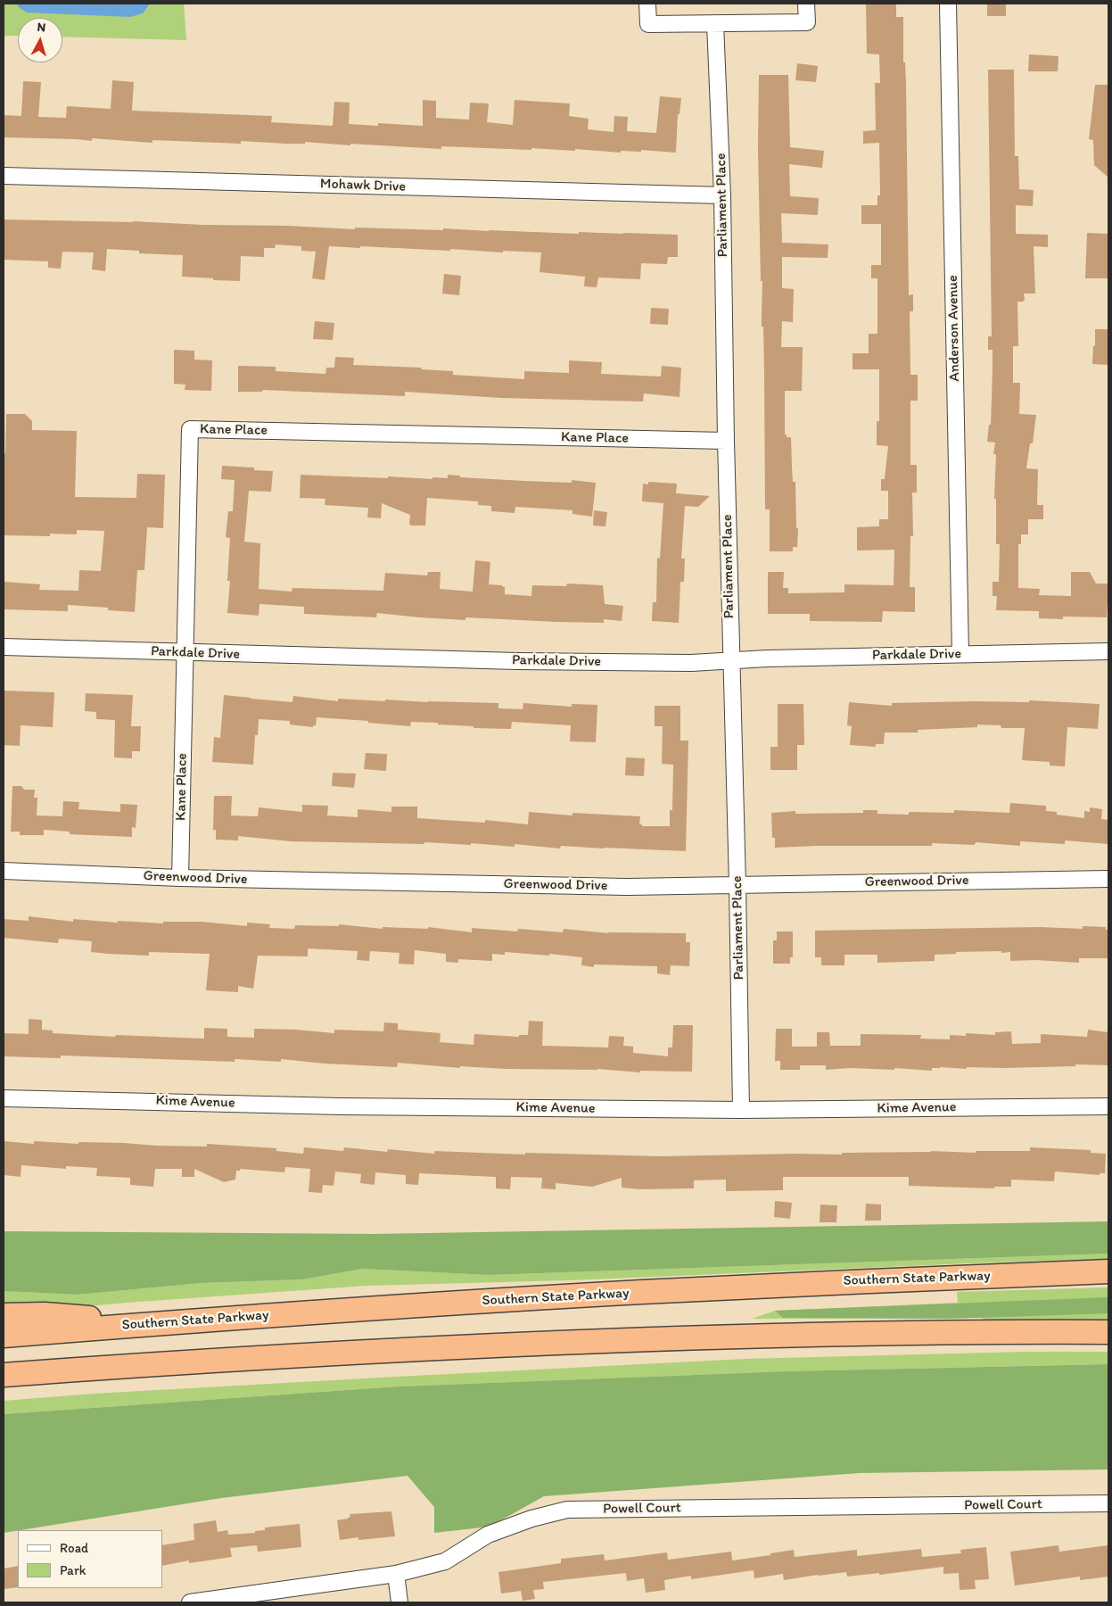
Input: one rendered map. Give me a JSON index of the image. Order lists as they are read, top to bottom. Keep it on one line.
{"streets":{"highway":["Southern State Parkway"],"street":["Mohawk Drive","Parliament Place","Anderson Avenue","Kane Place","Parkdale Drive","Greenwood Drive","Kime Avenue","Powell Court"]},"crossings":[["Mohawk Drive","Parliament Place"],["Parliament Place","Kane Place"],["Parliament Place","Parkdale Drive"],["Parliament Place","Greenwood Drive"],["Parliament Place","Kime Avenue"],["Anderson Avenue","Parkdale Drive"],["Kane Place","Parkdale Drive"],["Kane Place","Greenwood Drive"]],"legend":["Road","Park"],"north":"top"}
